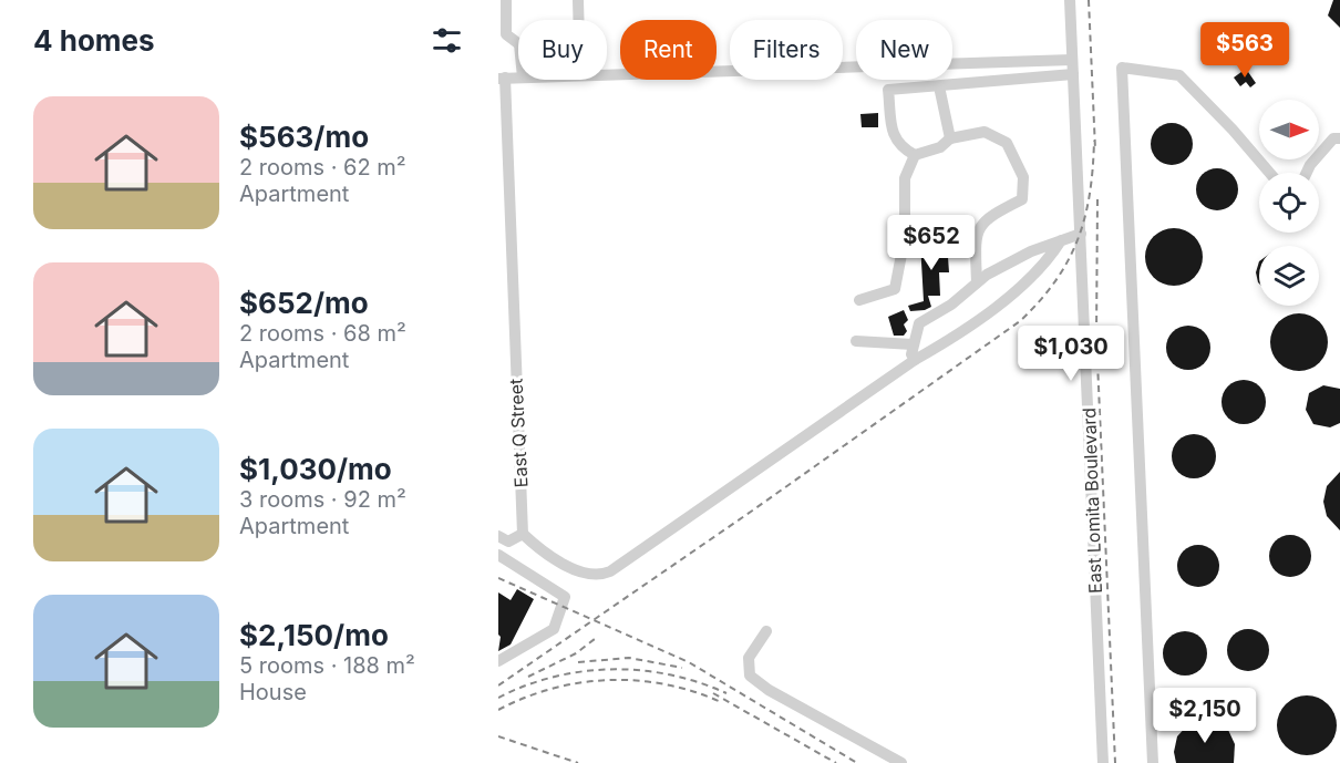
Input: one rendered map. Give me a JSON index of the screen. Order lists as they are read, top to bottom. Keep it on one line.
{"streets":{"street":["East Q Street","East Lomita Boulevard"]},"north":"right","page":{"heading":"4 homes","chip":["Buy","Rent","Filters","New"],"price":["$563","$652","$1,030","$2,150"],"list":[{"name":"$563/mo","note":"2 rooms · 62 m² · Apartment"},{"name":"$652/mo","note":"2 rooms · 68 m² · Apartment"},{"name":"$1,030/mo","note":"3 rooms · 92 m² · Apartment"},{"name":"$2,150/mo","note":"5 rooms · 188 m² · House"}]}}
